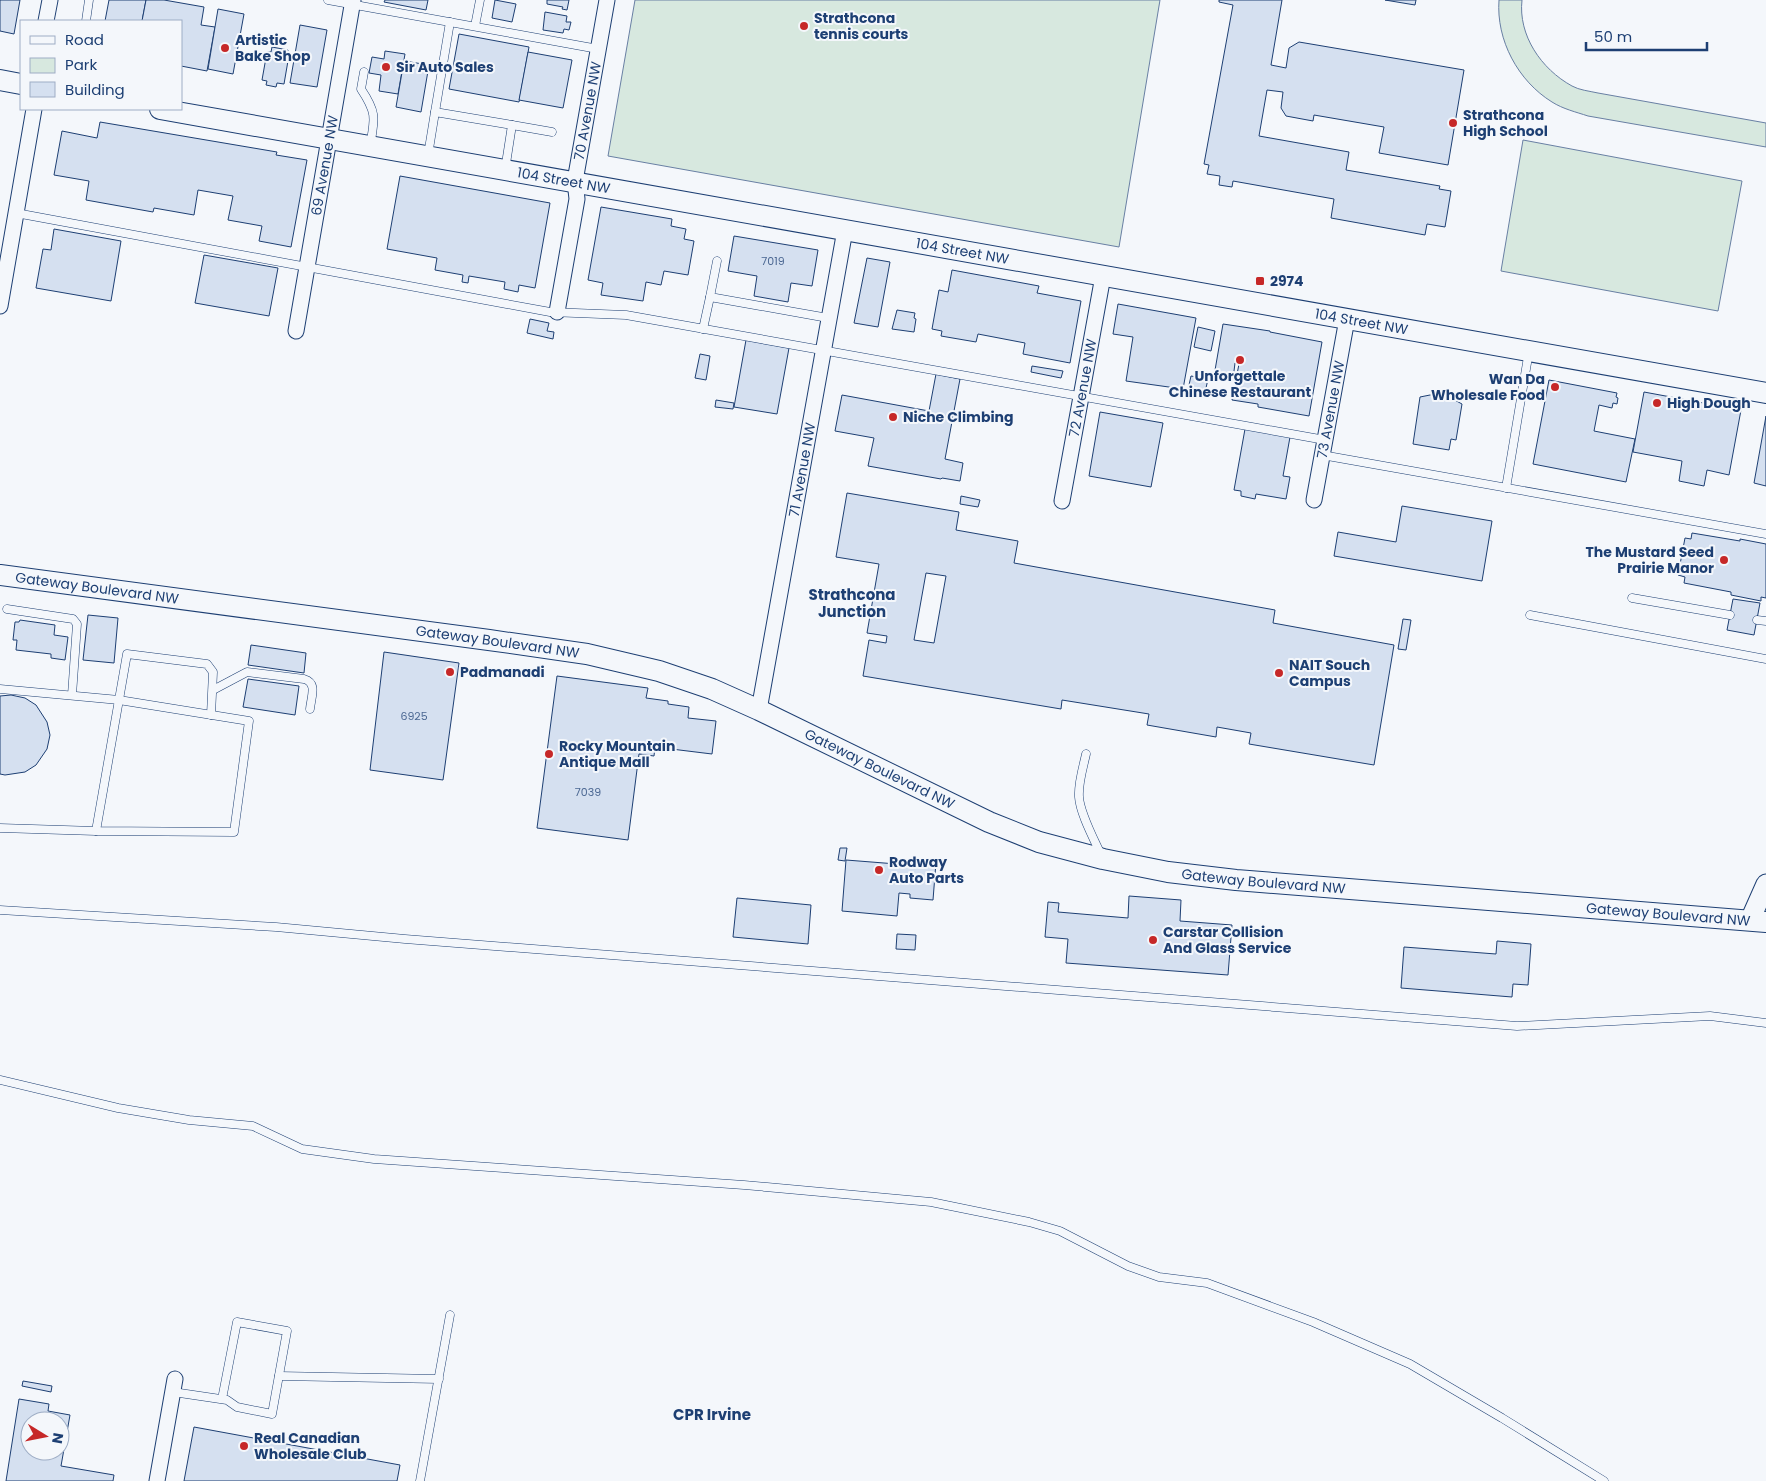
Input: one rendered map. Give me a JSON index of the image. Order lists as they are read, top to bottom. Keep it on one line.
{"streets":{"main road":["104 Street NW","Gateway Boulevard NW"],"street":["70 Avenue NW","69 Avenue NW","72 Avenue NW","73 Avenue NW","71 Avenue NW"]},"crossings":[["70 Avenue NW","104 Street NW"],["69 Avenue NW","104 Street NW"],["104 Street NW","72 Avenue NW"],["104 Street NW","73 Avenue NW"],["104 Street NW","71 Avenue NW"],["71 Avenue NW","Gateway Boulevard NW"]],"districts":["Strathcona Junction","CPR Irvine"],"places":{"other":["Strathcona tennis courts","Artistic Bake Shop","Sir Auto Sales","Strathcona High School","Unforgettale Chinese Restaurant","Wan Da Wholesale Food","High Dough","Niche Climbing","The Mustard Seed Prairie Manor","Padmanadi","NAIT Souch Campus","Rocky Mountain Antique Mall","Rodway Auto Parts","Carstar Collision And Glass Service","Real Canadian Wholesale Club"],"transit":["2974"]},"house_numbers":["7019","6925","7039"],"legend":["Road","Park","Building"],"scale_bar":"50 m","north":"right"}
